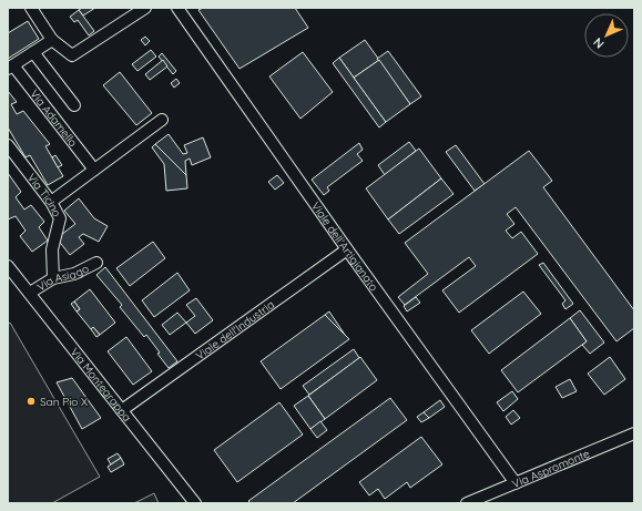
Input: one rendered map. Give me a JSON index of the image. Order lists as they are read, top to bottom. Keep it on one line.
{"streets":{"street":["Via Adamello","Via Ticino","Viale dell'Artigianato","Via Asiago","Viale dell'Industria","Via Montegrappa","Via Aspromonte"]},"crossings":[["Via Ticino","Via Asiago"],["Viale dell'Artigianato","Viale dell'Industria"],["Viale dell'Artigianato","Via Aspromonte"],["Via Asiago","Via Montegrappa"],["Viale dell'Industria","Via Montegrappa"]],"places":["San Pio X"],"north":"bottom left"}
